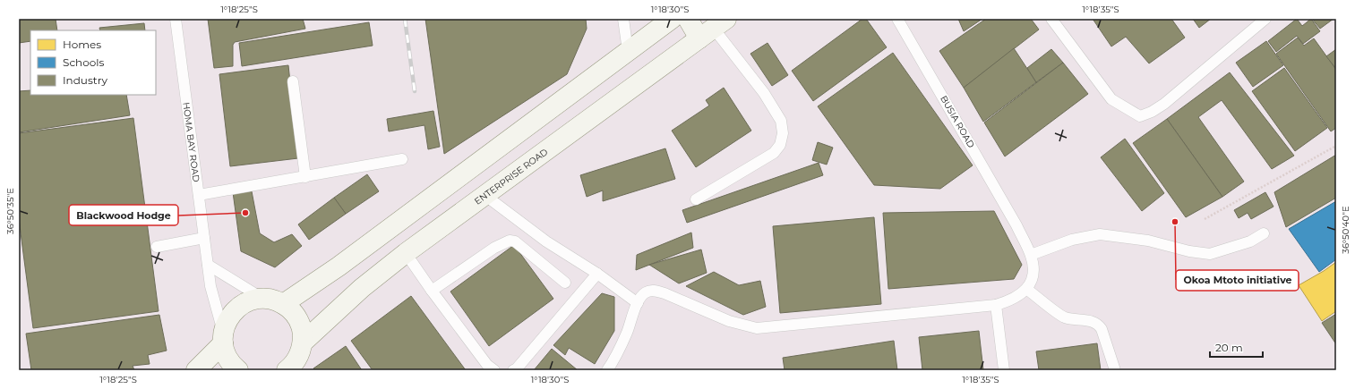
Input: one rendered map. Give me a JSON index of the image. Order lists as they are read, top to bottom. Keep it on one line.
{"streets":{"main road":["ENTERPRISE ROAD"],"lane":["BUSIA ROAD","HOMA BAY ROAD"]},"places":["Blackwood Hodge","Okoa Mtoto initiative"],"legend":["Homes","Schools","Industry"],"scale_bar":"20 m","coordinates":["1°18'25\"S","1°18'30\"S","1°18'35\"S","36°50'35\"E","36°50'40\"E"]}
